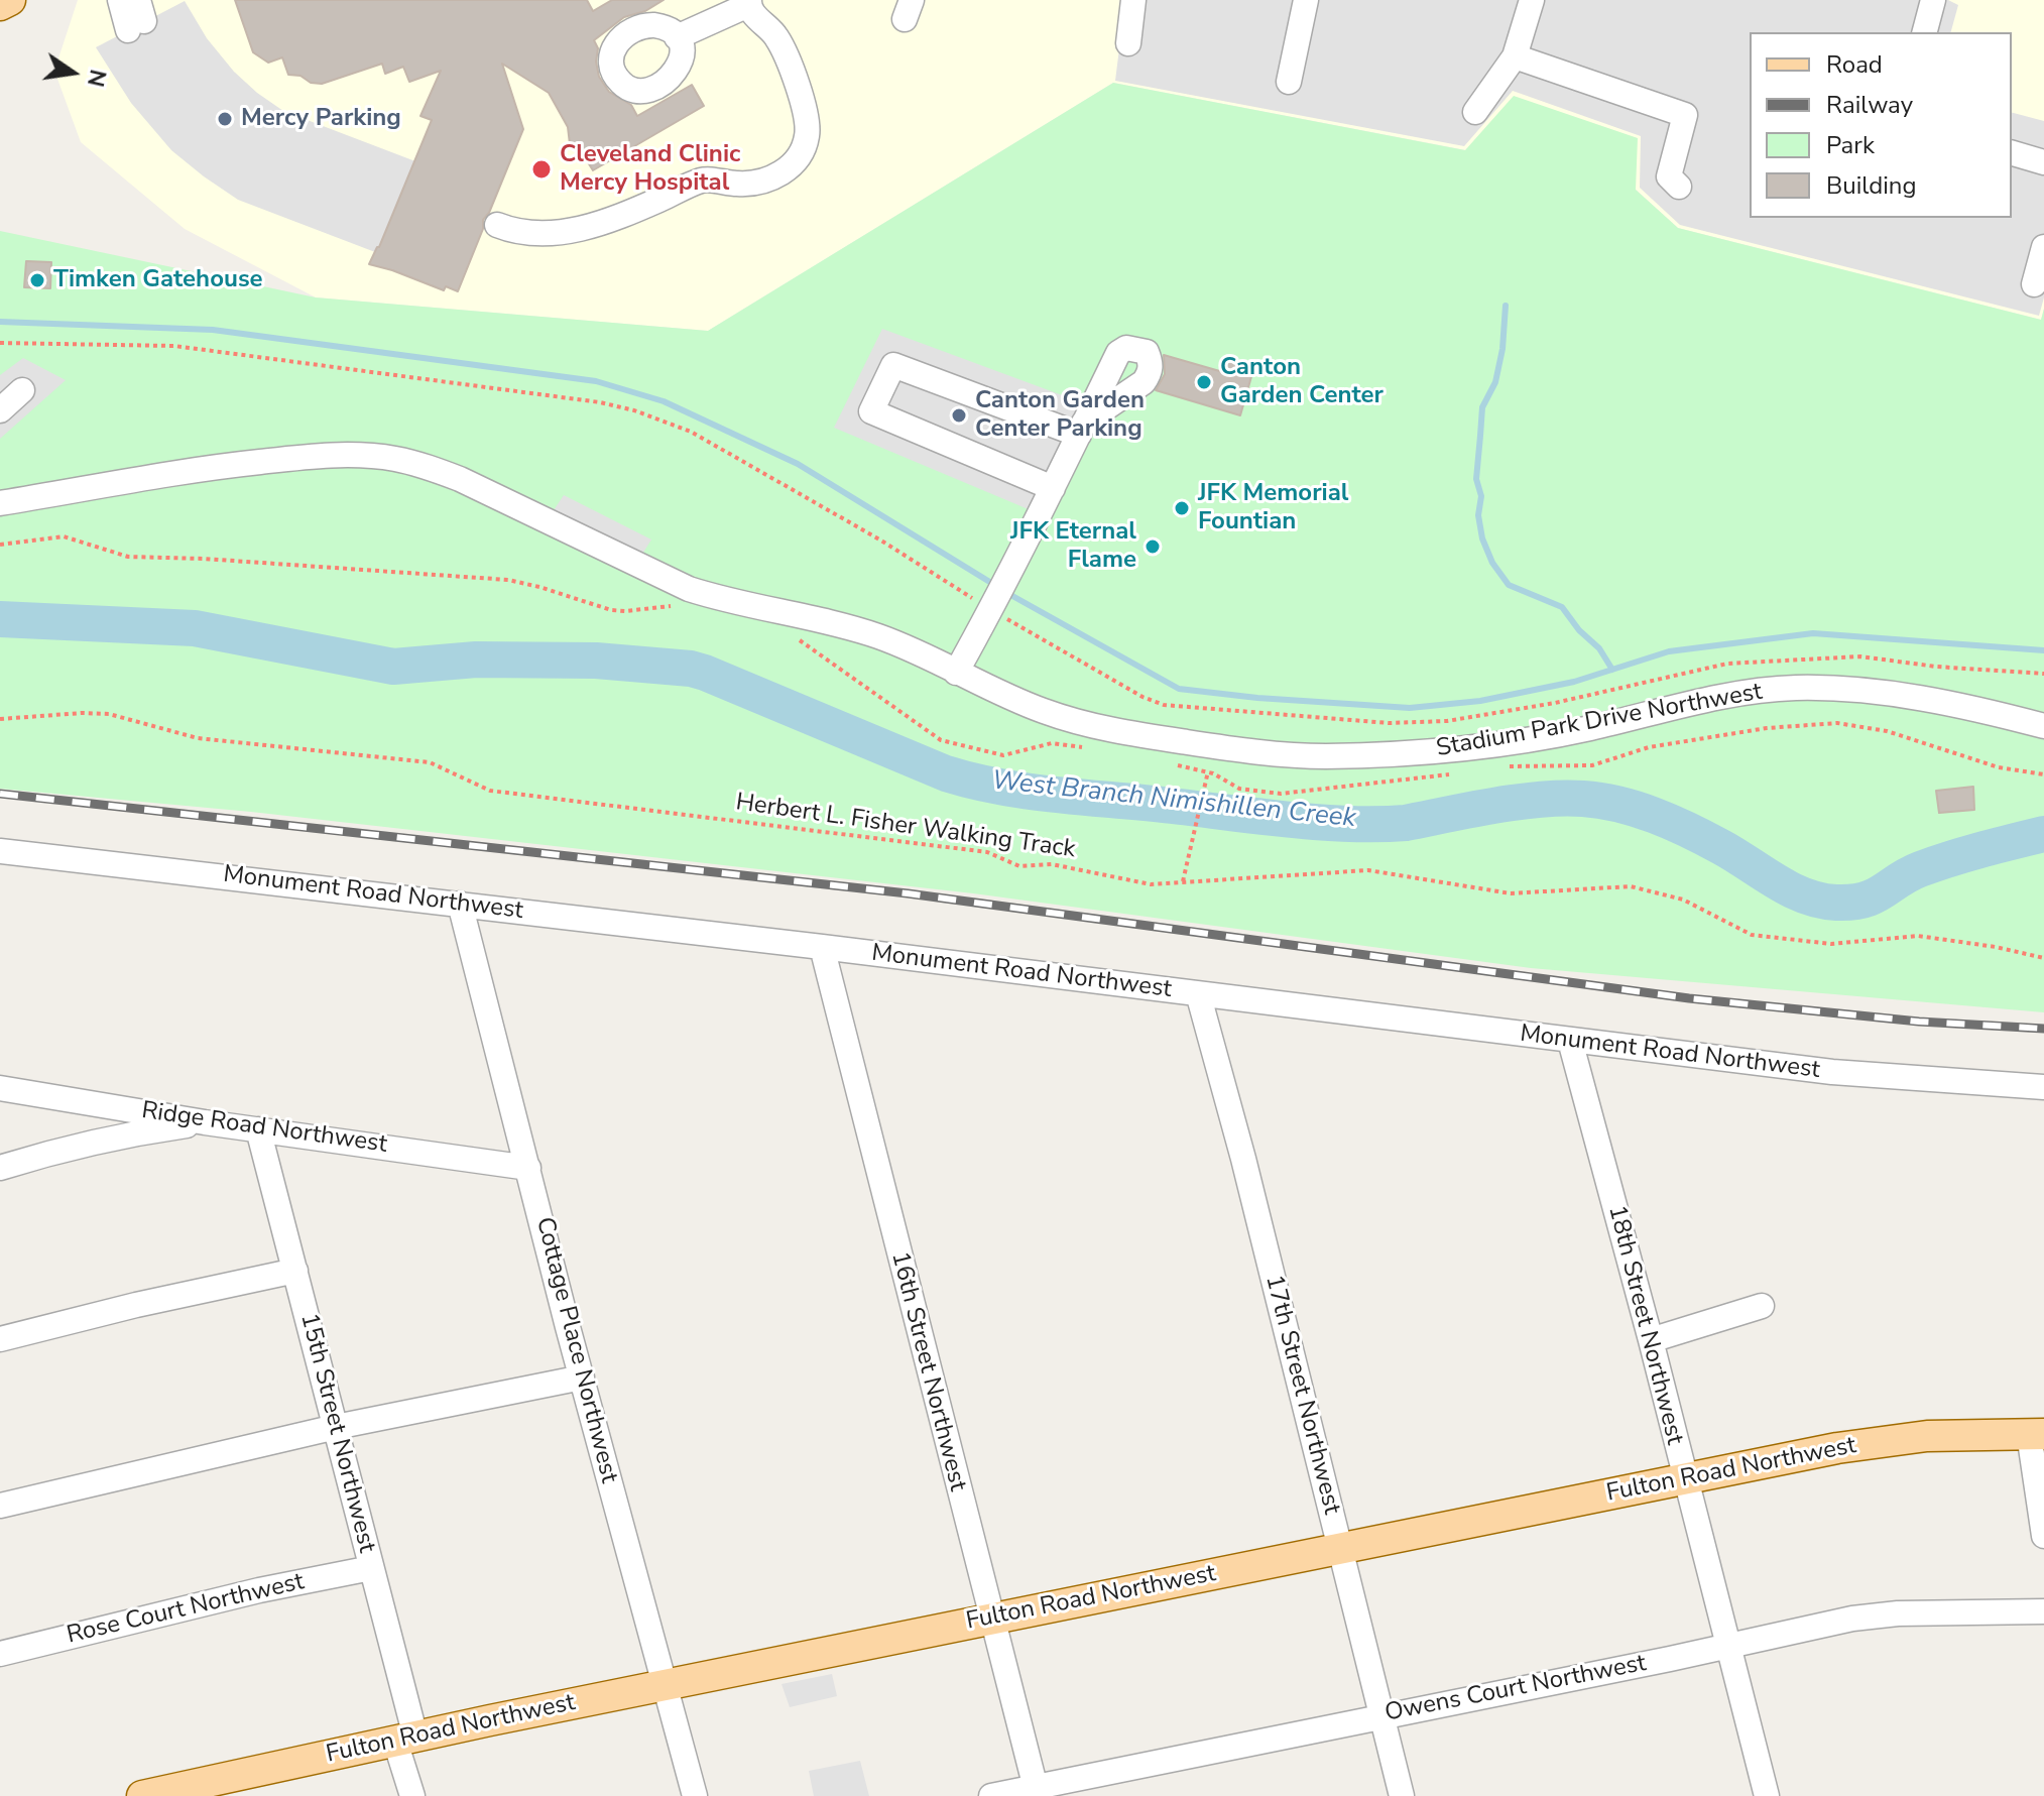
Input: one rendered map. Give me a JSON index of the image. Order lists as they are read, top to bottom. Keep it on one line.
{"streets":{"main road":["Fulton Road Northwest"],"street":["Stadium Park Drive Northwest","Monument Road Northwest","Ridge Road Northwest","18th Street Northwest","Cottage Place Northwest","16th Street Northwest","17th Street Northwest","15th Street Northwest","Rose Court Northwest","Owens Court Northwest"],"path":["Herbert L. Fisher Walking Track"]},"crossings":[["Monument Road Northwest","18th Street Northwest"],["Monument Road Northwest","Cottage Place Northwest"],["Monument Road Northwest","16th Street Northwest"],["Monument Road Northwest","17th Street Northwest"],["Ridge Road Northwest","Cottage Place Northwest"],["Ridge Road Northwest","15th Street Northwest"],["18th Street Northwest","Fulton Road Northwest"],["18th Street Northwest","Owens Court Northwest"],["Cottage Place Northwest","Fulton Road Northwest"],["16th Street Northwest","Fulton Road Northwest"],["16th Street Northwest","Owens Court Northwest"],["17th Street Northwest","Fulton Road Northwest"],["17th Street Northwest","Owens Court Northwest"],["15th Street Northwest","Fulton Road Northwest"],["15th Street Northwest","Rose Court Northwest"]],"water":["West Branch Nimishillen Creek"],"places":["Mercy Parking","Cleveland Clinic Mercy Hospital","Timken Gatehouse","Canton Garden Center","Canton Garden Center Parking","JFK Memorial Fountian","JFK Eternal Flame"],"legend":["Road","Railway","Park","Building"],"north":"right"}
